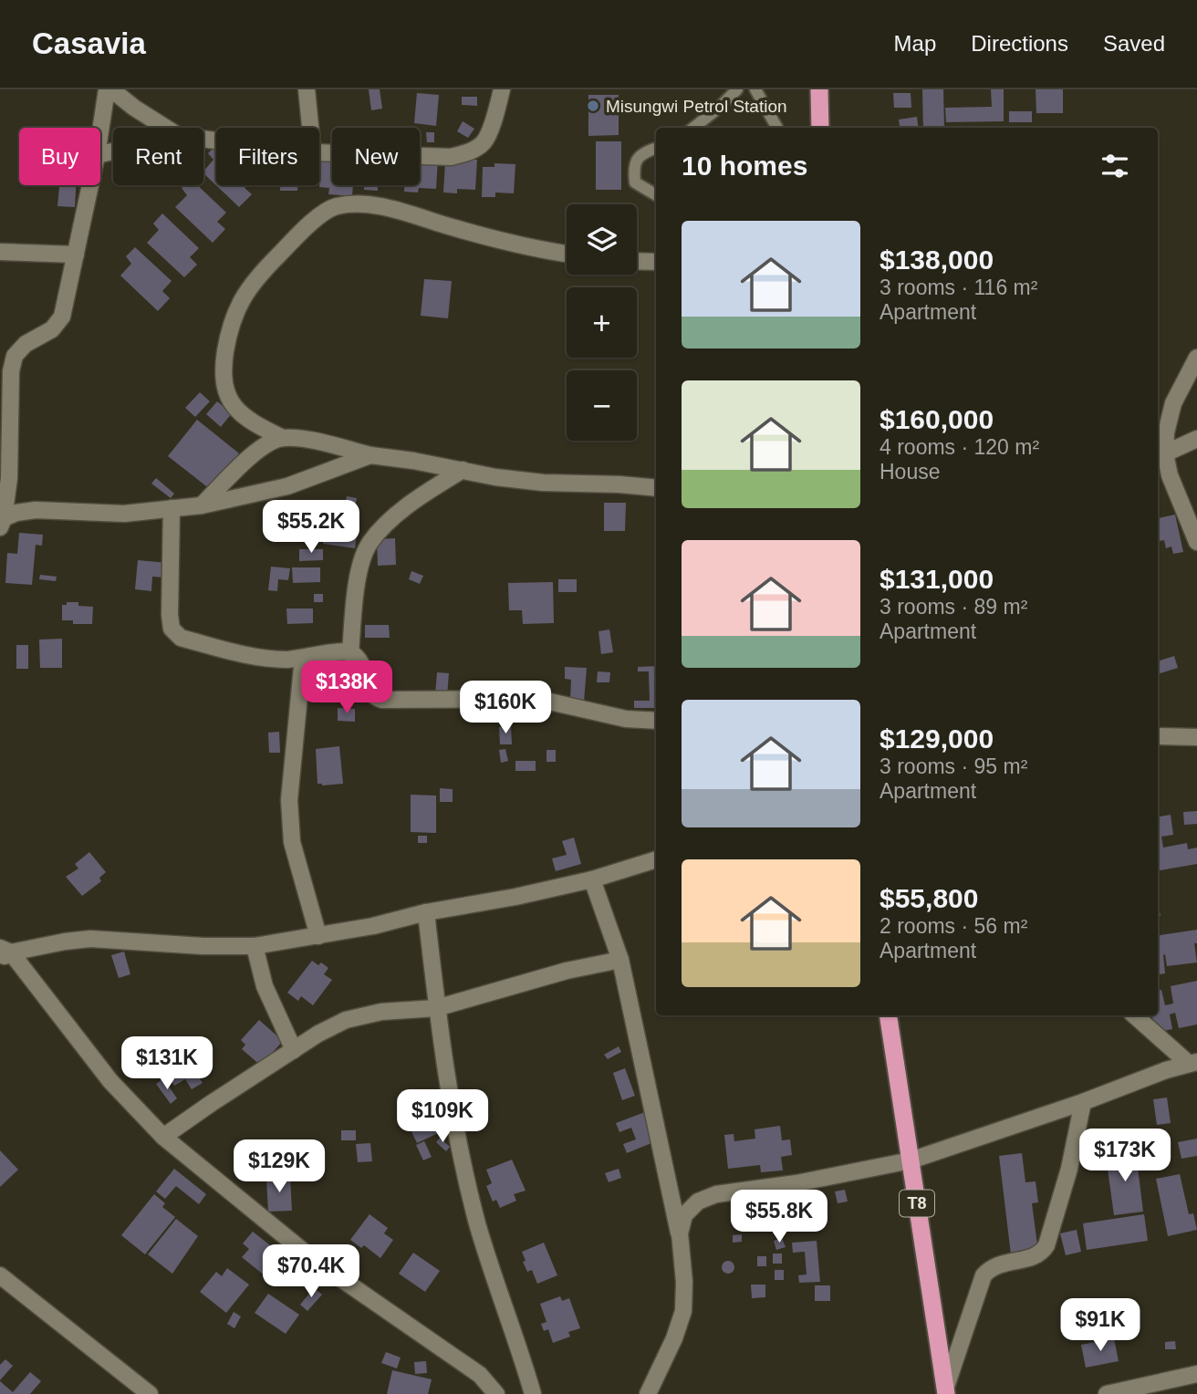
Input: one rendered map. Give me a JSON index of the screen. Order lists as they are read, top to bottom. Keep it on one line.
{"streets":{"highway":["T8"]},"places":["Misungwi Petrol Station"],"page":{"header":"Casavia","nav":["Map","Directions","Saved"],"chip":["Buy","Rent","Filters","New"],"heading":"10 homes","map_buttons":["+","−"],"list":[{"name":"$138,000","note":"3 rooms · 116 m² · Apartment"},{"name":"$160,000","note":"4 rooms · 120 m² · House"},{"name":"$131,000","note":"3 rooms · 89 m² · Apartment"},{"name":"$129,000","note":"3 rooms · 95 m² · Apartment"},{"name":"$55,800","note":"2 rooms · 56 m² · Apartment"}],"price":["$55.2K","$138K","$160K","$131K","$109K","$173K","$129K","$55.8K","$70.4K","$91K"]}}
